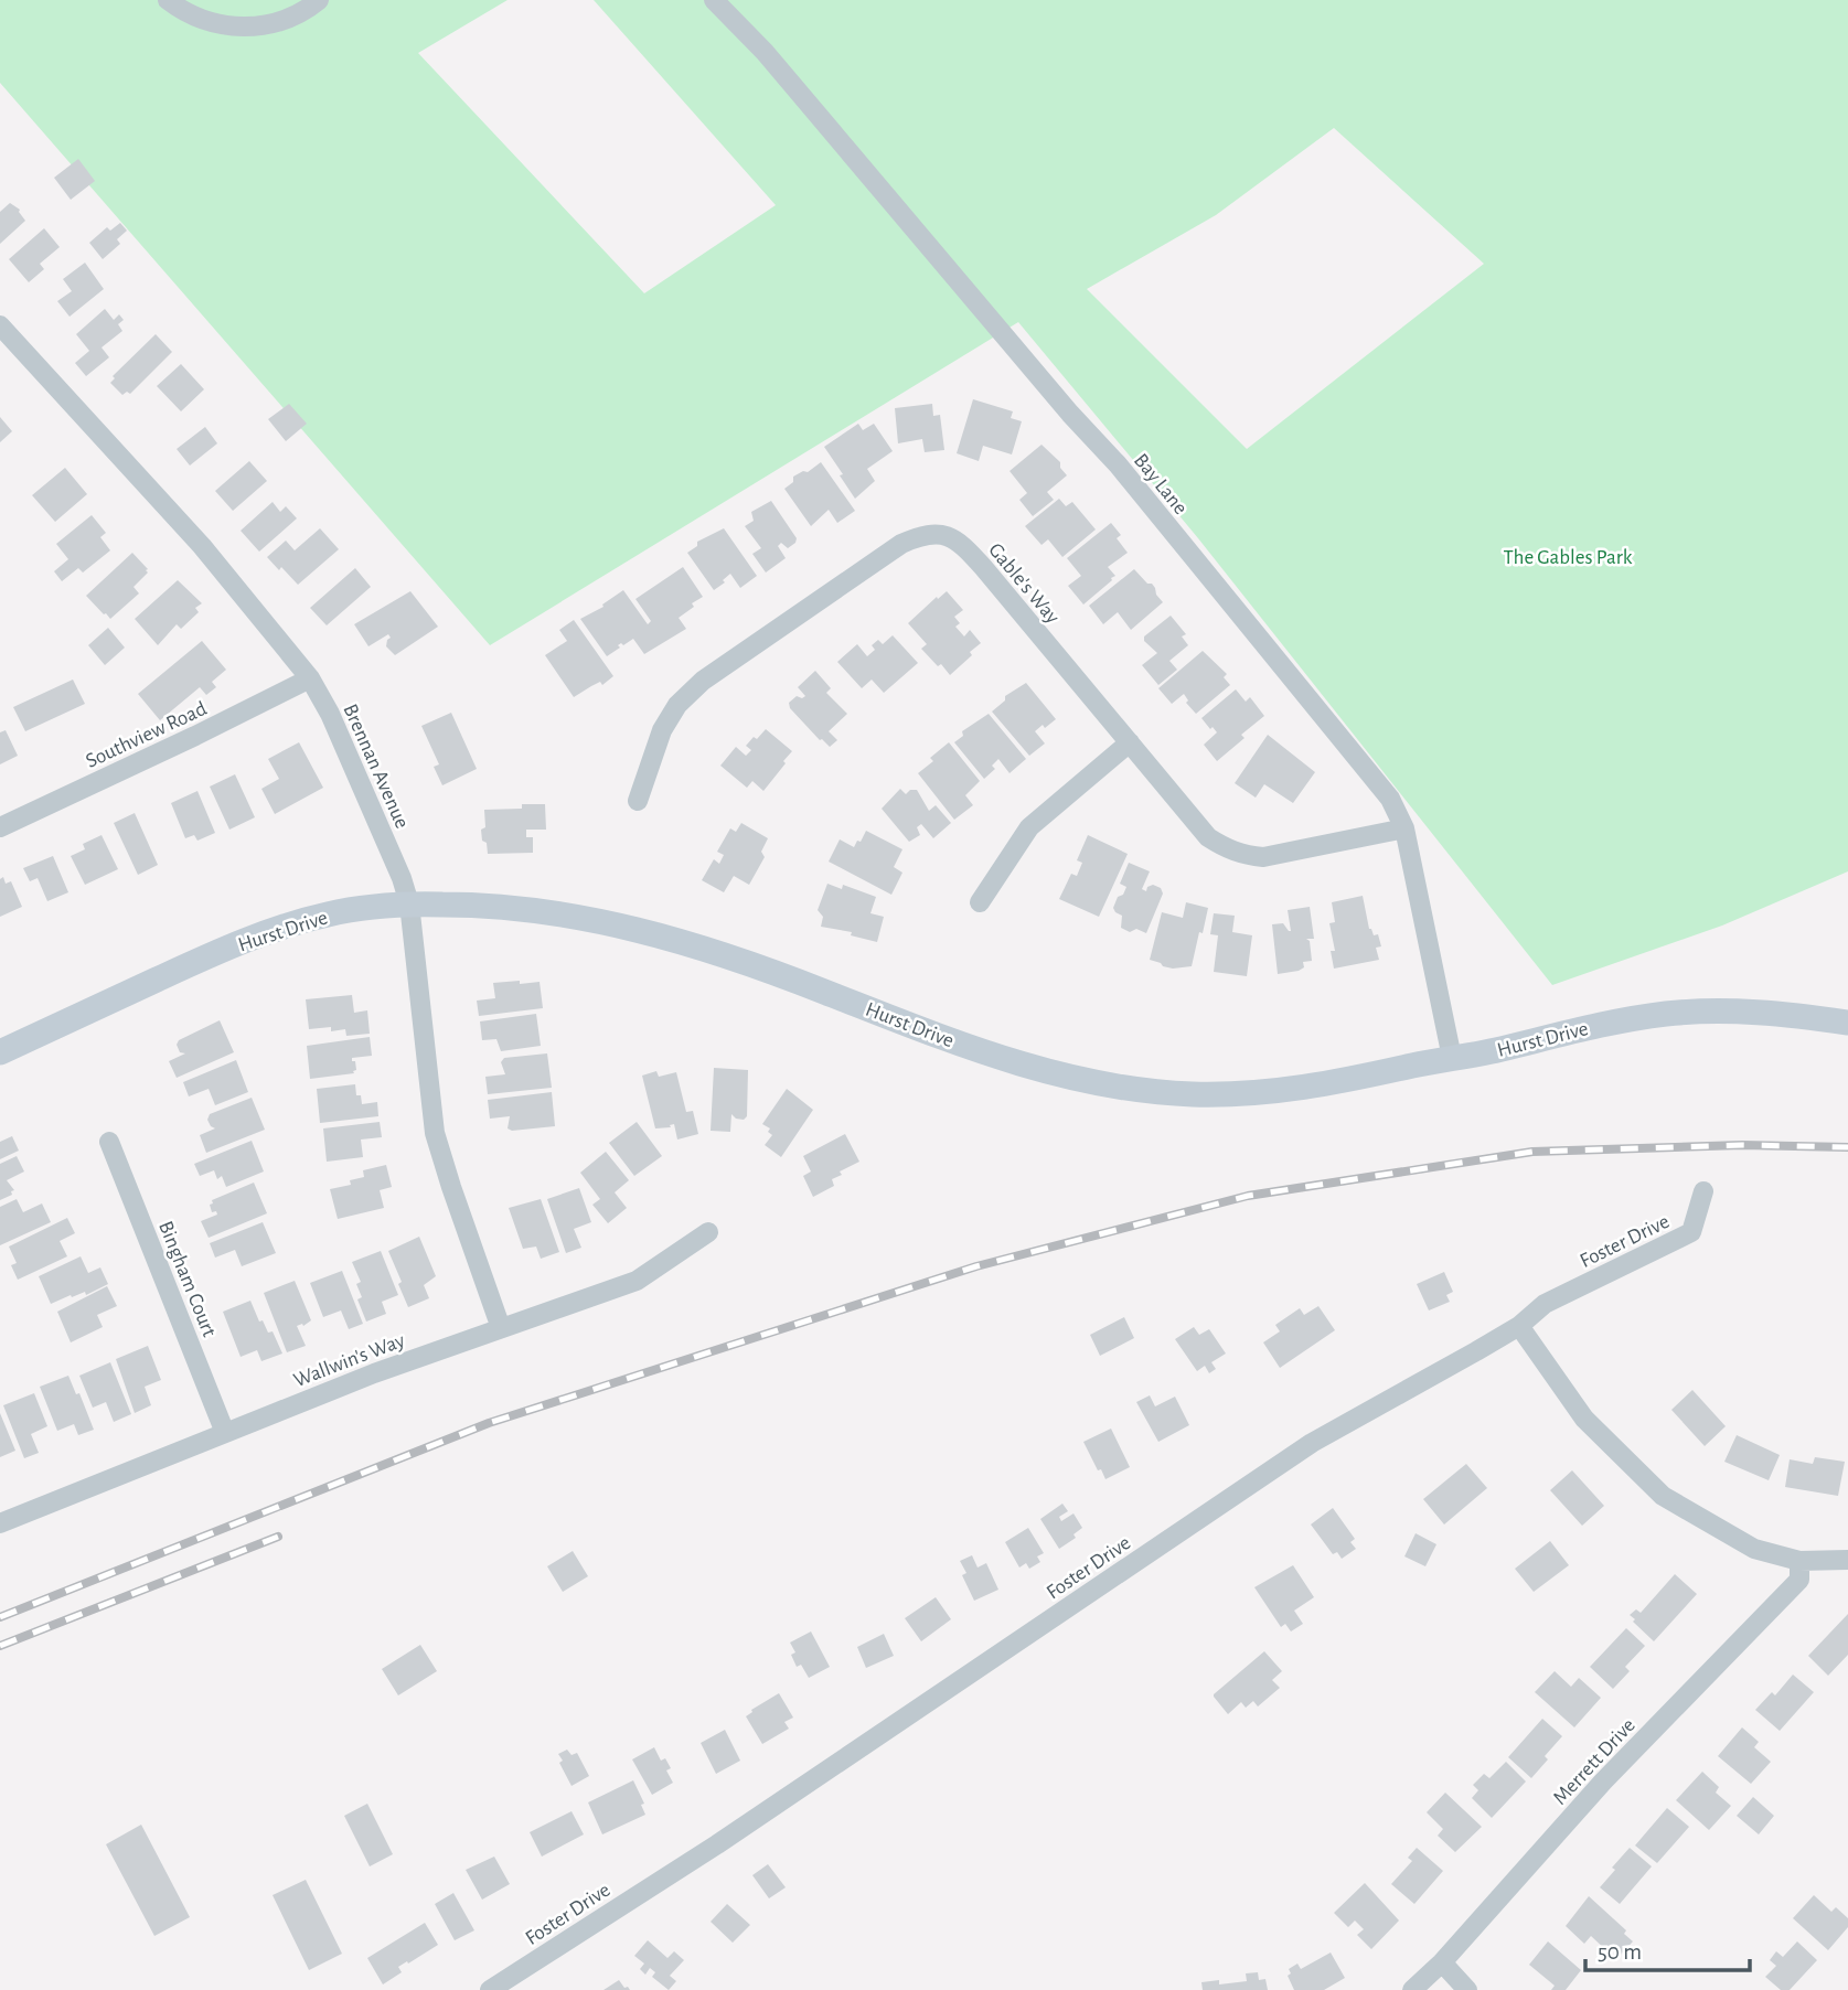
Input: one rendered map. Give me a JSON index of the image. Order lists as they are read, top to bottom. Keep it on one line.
{"streets":{"street":["Bay Lane","Gable's Way","Southview Road","Brennan Avenue","Hurst Drive","Foster Drive","Bingham Court","Wallwin's Way","Merrett Drive"]},"crossings":[["Bay Lane","Gable's Way"],["Bay Lane","Hurst Drive"],["Southview Road","Brennan Avenue"],["Brennan Avenue","Hurst Drive"],["Brennan Avenue","Wallwin's Way"],["Bingham Court","Wallwin's Way"]],"parks":["The Gables Park"],"scale_bar":"50 m"}
